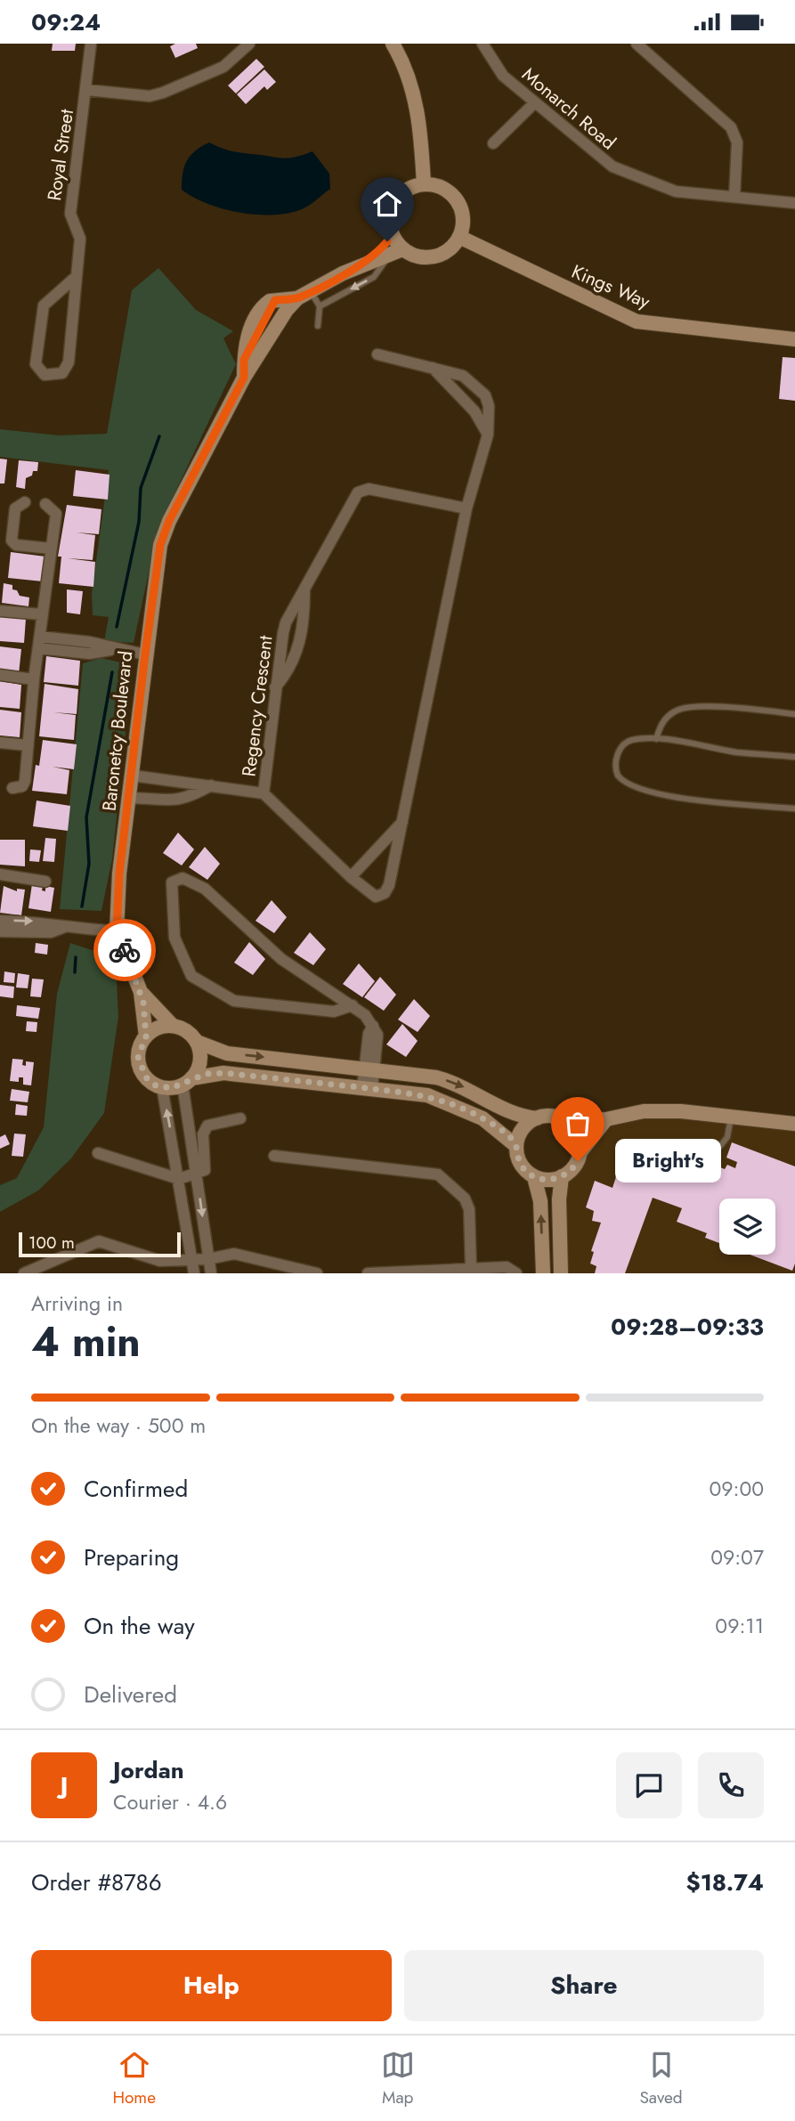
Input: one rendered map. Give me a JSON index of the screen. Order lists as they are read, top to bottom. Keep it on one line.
{"streets":{"street":["Monarch Road","Royal Street","Kings Way","Regency Crescent","Baronetcy Boulevard"]},"crossings":[["Kings Way","Baronetcy Boulevard"],["Regency Crescent","Baronetcy Boulevard"]],"places":["Bright's"],"scale_bar":"100 m","page":{"status":"09:24","bubble":"Bright's","scale":"100 m","heading":["4 min","Arriving in","09:28–09:33"],"panel":["Jordan","Courier · 4.6","Order #8786","$18.74"],"bar":"On the way · 500 m","list":[["Confirmed","09:00"],["Preparing","09:07"],["On the way","09:11"],"Delivered"],"round":"J","buttons":["Help","Share"],"tabs":["Home","Map","Saved"]}}
